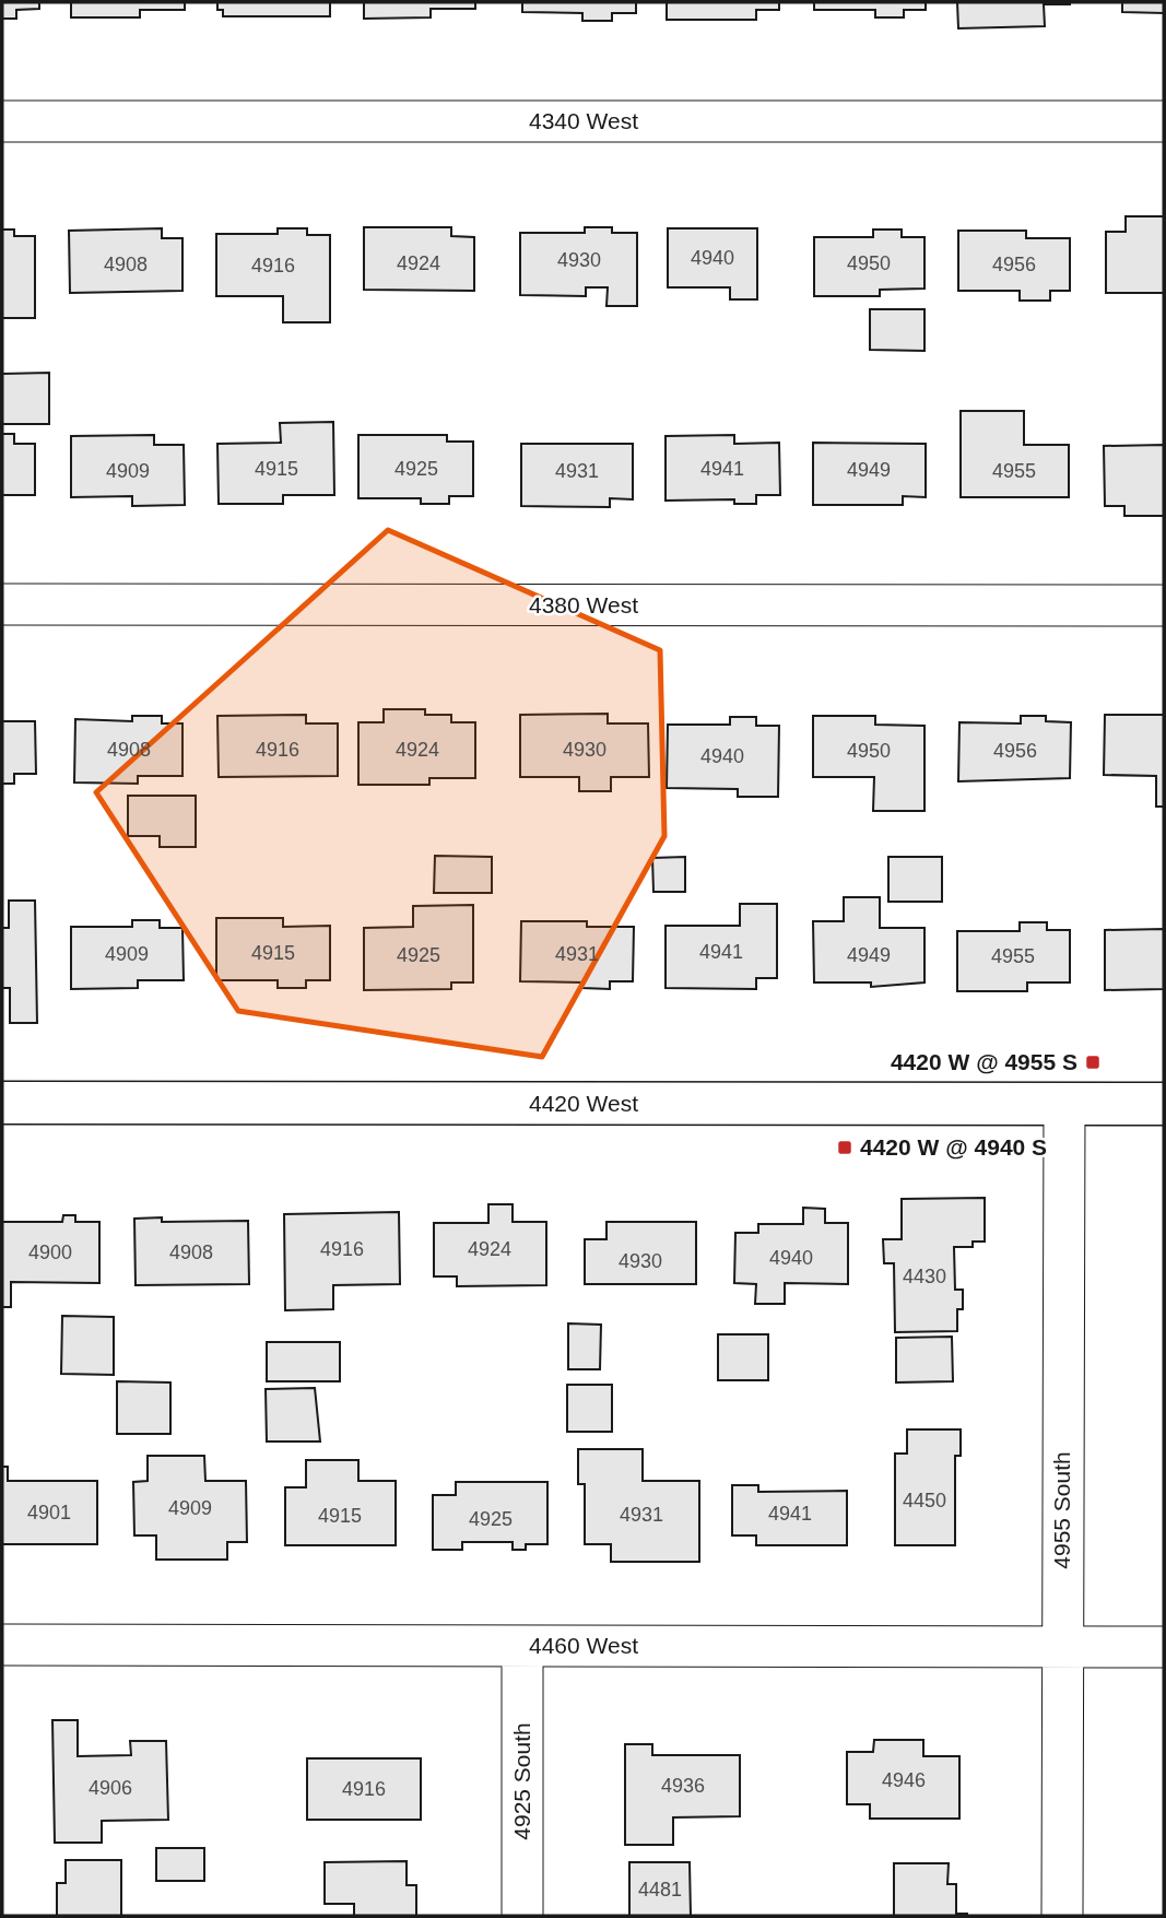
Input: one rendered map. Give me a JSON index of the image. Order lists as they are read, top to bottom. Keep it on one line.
{"streets":{"street":["4340 West","4380 West","4420 West","4955 South","4460 West","4925 South"]},"crossings":[["4420 West","4955 South"],["4955 South","4460 West"],["4460 West","4925 South"]],"places":{"transit":["4420 W @ 4955 S","4420 W @ 4940 S"]},"house_numbers":["4940","4930","4924","4950","4908","4956","4916","4915","4925","4941","4949","4909","4931","4955","4908","4916","4924","4930","4950","4956","4940","4941","4915","4909","4931","4925","4949","4955","4916","4924","4900","4908","4940","4930","4430","4450","4909","4901","4941","4931","4915","4925","4946","4936","4906","4916","4481"]}
